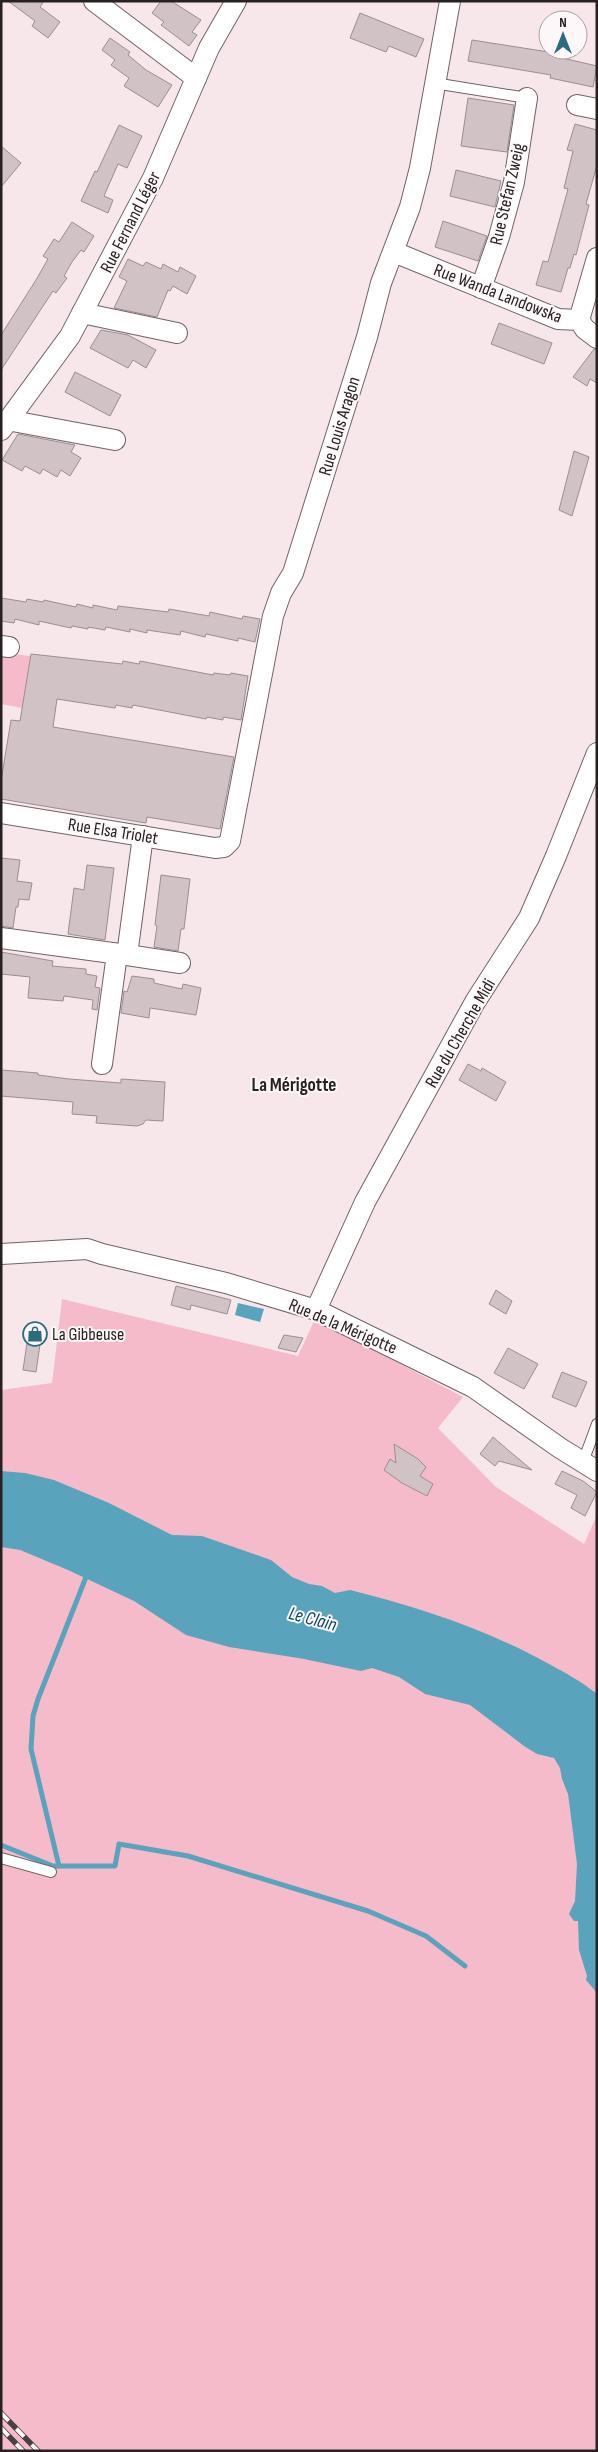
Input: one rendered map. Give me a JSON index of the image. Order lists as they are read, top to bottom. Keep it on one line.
{"streets":{"street":["Rue Stefan Zweig","Rue Fernand Léger","Rue Wanda Landowska","Rue Louis Aragon","Rue Elsa Triolet","Rue du Cherche Midi","Rue de la Mérigotte"]},"crossings":[["Rue Stefan Zweig","Rue Wanda Landowska"],["Rue Wanda Landowska","Rue Louis Aragon"],["Rue Louis Aragon","Rue Elsa Triolet"],["Rue du Cherche Midi","Rue de la Mérigotte"]],"districts":["La Mérigotte"],"water":["Le Clain"],"places":{"shop":["La Gibbeuse"]},"north":"top"}
